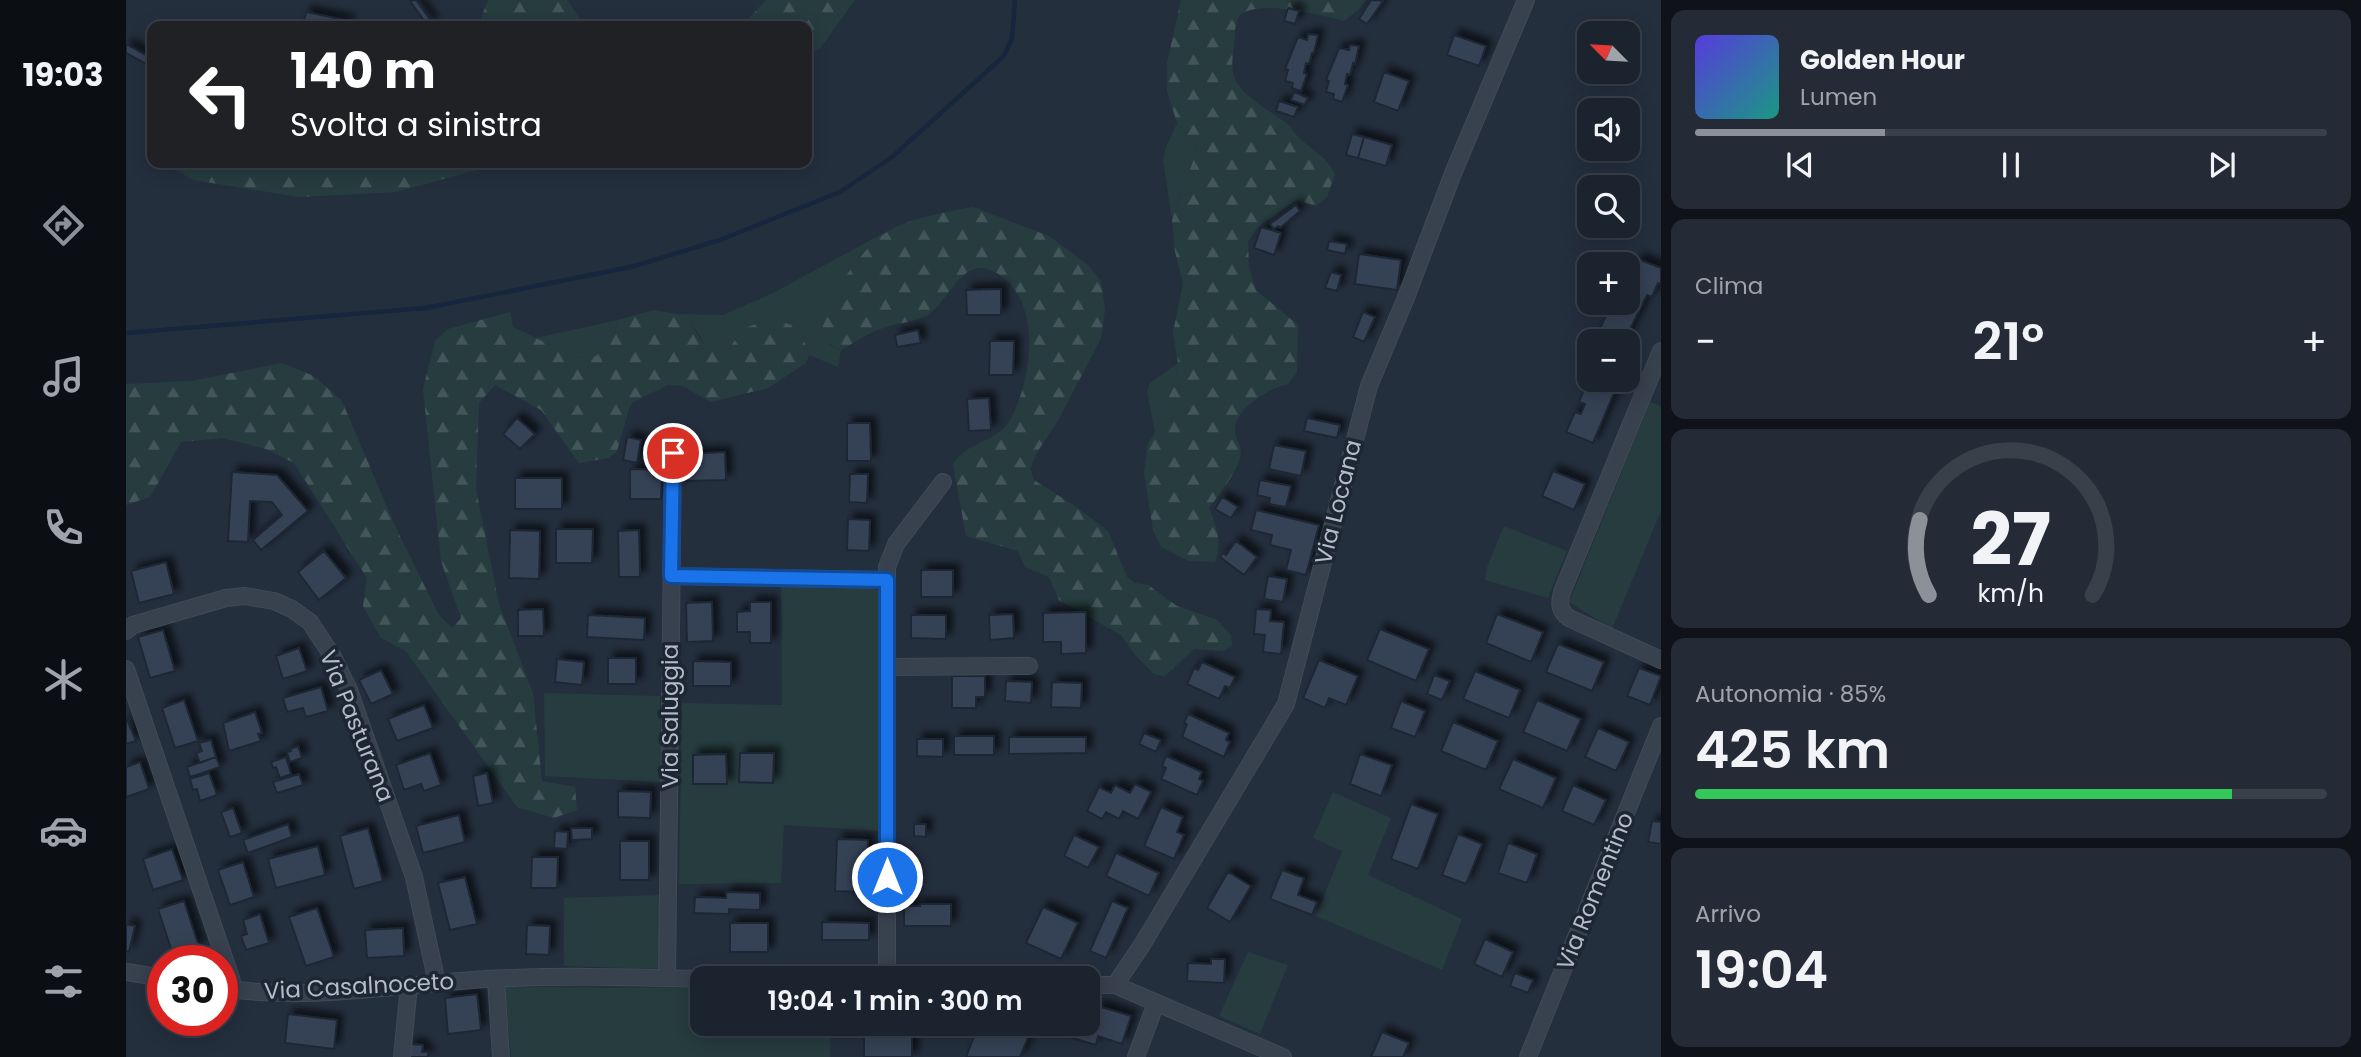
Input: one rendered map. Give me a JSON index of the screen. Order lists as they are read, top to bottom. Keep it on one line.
{"streets":{"street":["Via Locana","Via Saluggia","Via Pasturana","Via Romentino","Via Casalnoceto"]},"crossings":[["Via Saluggia","Via Casalnoceto"],["Via Pasturana","Via Casalnoceto"]],"north":"top left","page":{"tabs":"19:03","map_buttons":["+","−"],"turn":["140 m","Svolta a sinistra"],"song":["Golden Hour","Lumen"],"tile":["Clima",["Autonomia · 85%","425 km"],["Arrivo","19:04"]],"heat":["−","21°","+"],"limit":"30","trip":"19:04 · 1 min · 300 m","gauge":["27","km/h"]}}
